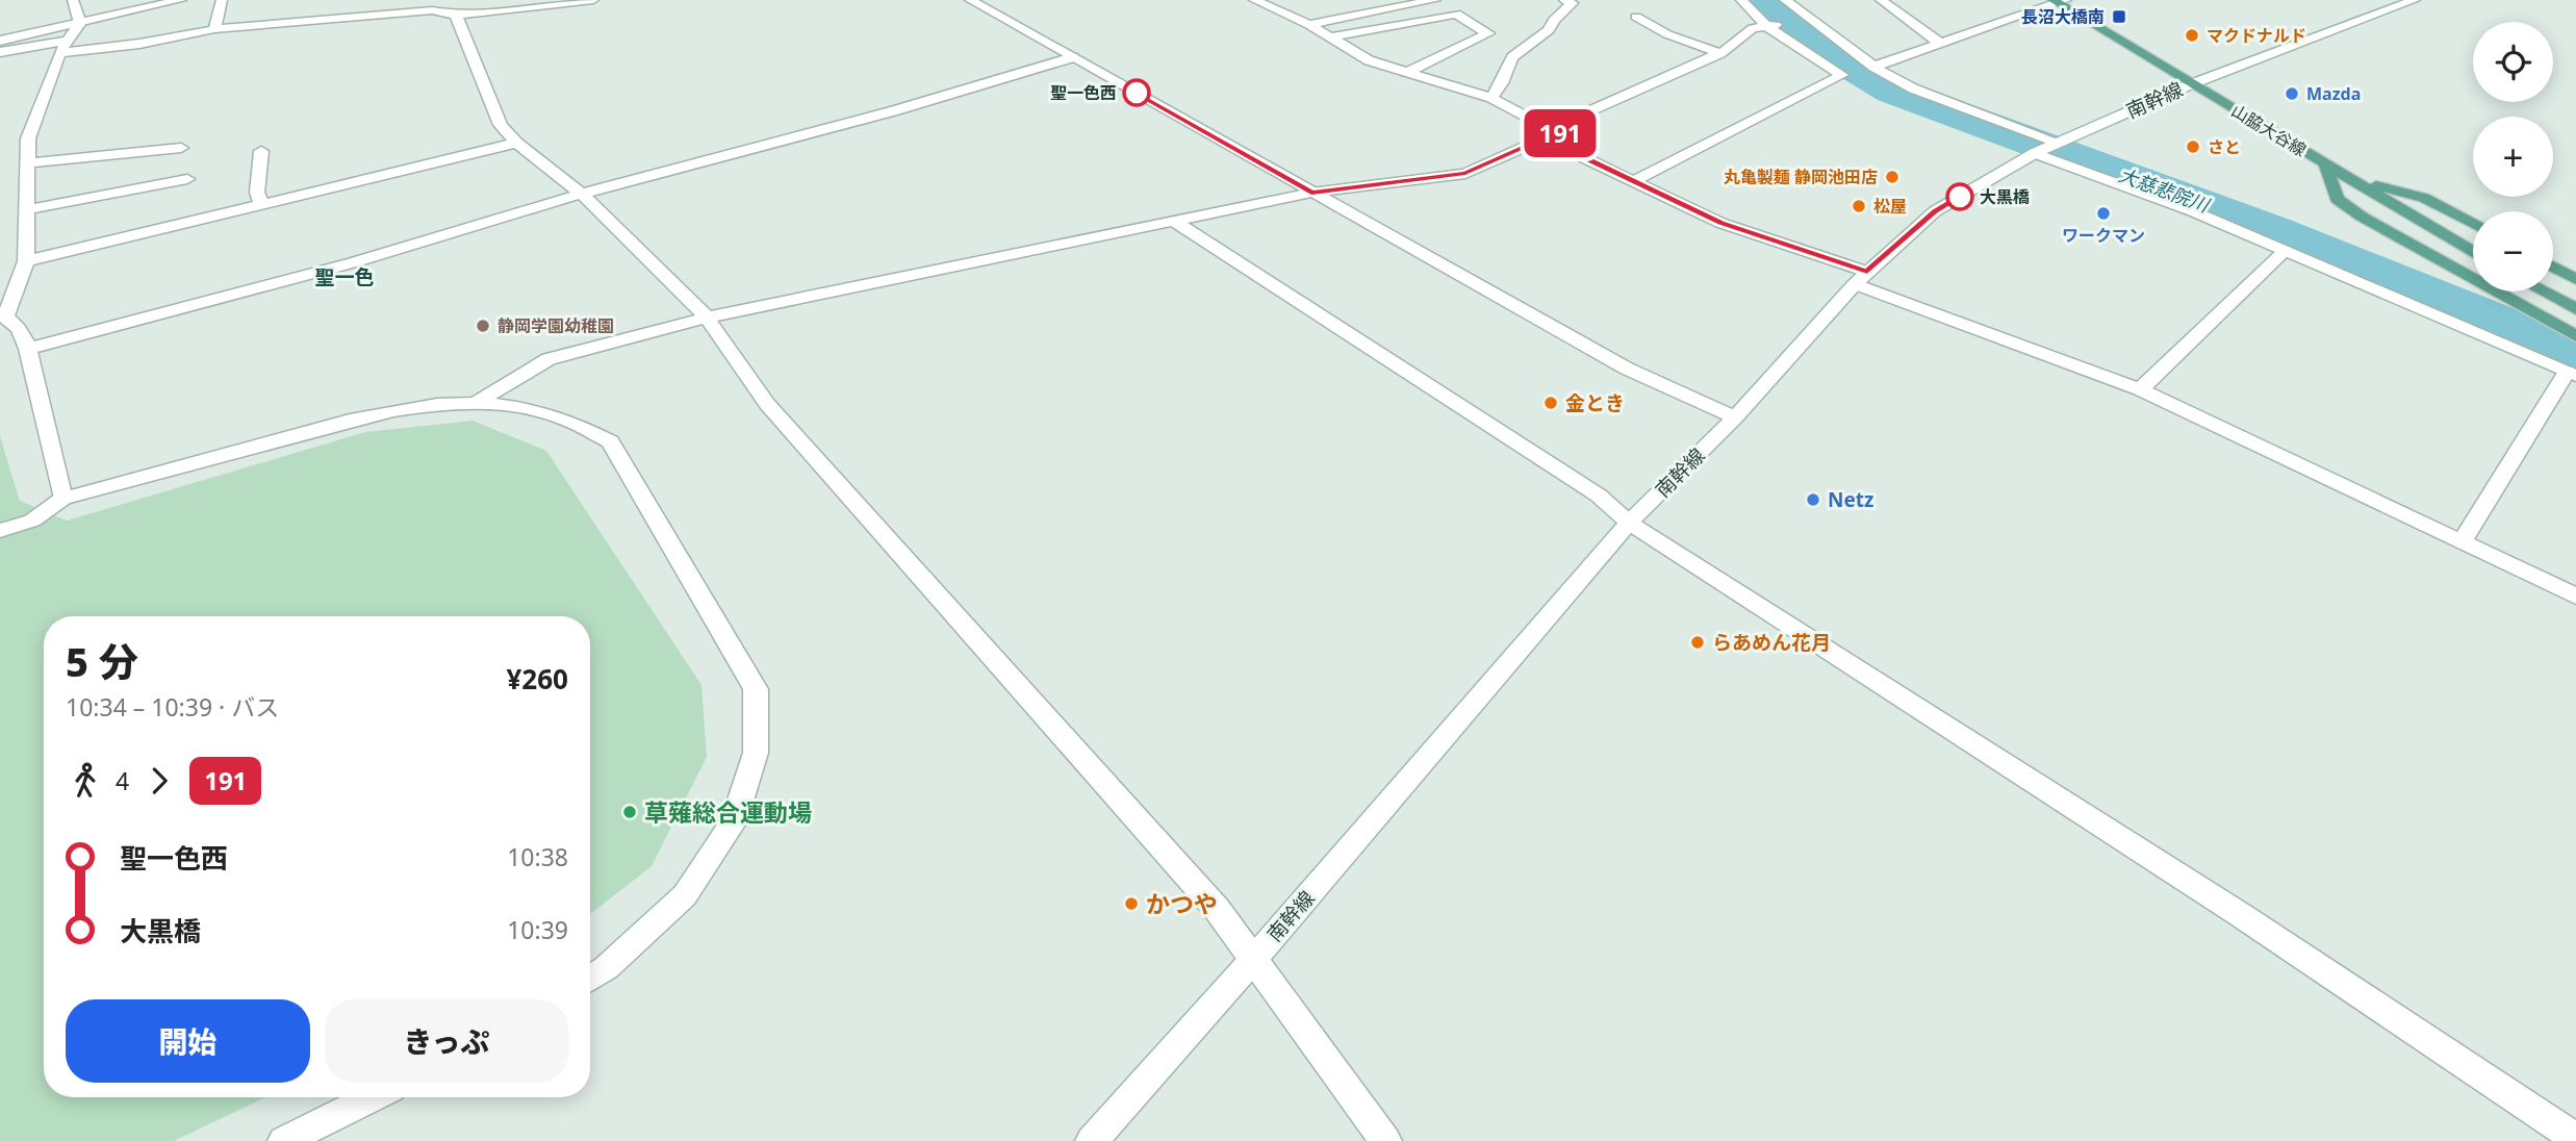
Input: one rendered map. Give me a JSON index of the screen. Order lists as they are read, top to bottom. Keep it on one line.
{"streets":{"main road":["山脇大谷線"],"street":["南幹線"]},"crossings":[["南幹線","山脇大谷線"]],"districts":["聖一色"],"water":["大慈悲院川"],"places":{"transit":["長沼大橋南"],"other":["マクドナルド","聖一色西","Mazda","さと","丸亀製麺 静岡池田店","大黒橋","松屋","ワークマン","静岡学園幼稚園","金とき","Netz","らあめん花月","草薙総合運動場","かつや"]},"lines":["bus line 191"],"page":{"on_map":"191","map_buttons":["+","−"],"heading":["5 分","10:34 – 10:39 · バス","¥260"],"legs":["4","191"],"list":[{"name":"聖一色西","value":"10:38"},{"name":"大黒橋","value":"10:39"}],"buttons":["開始","きっぷ"]}}
